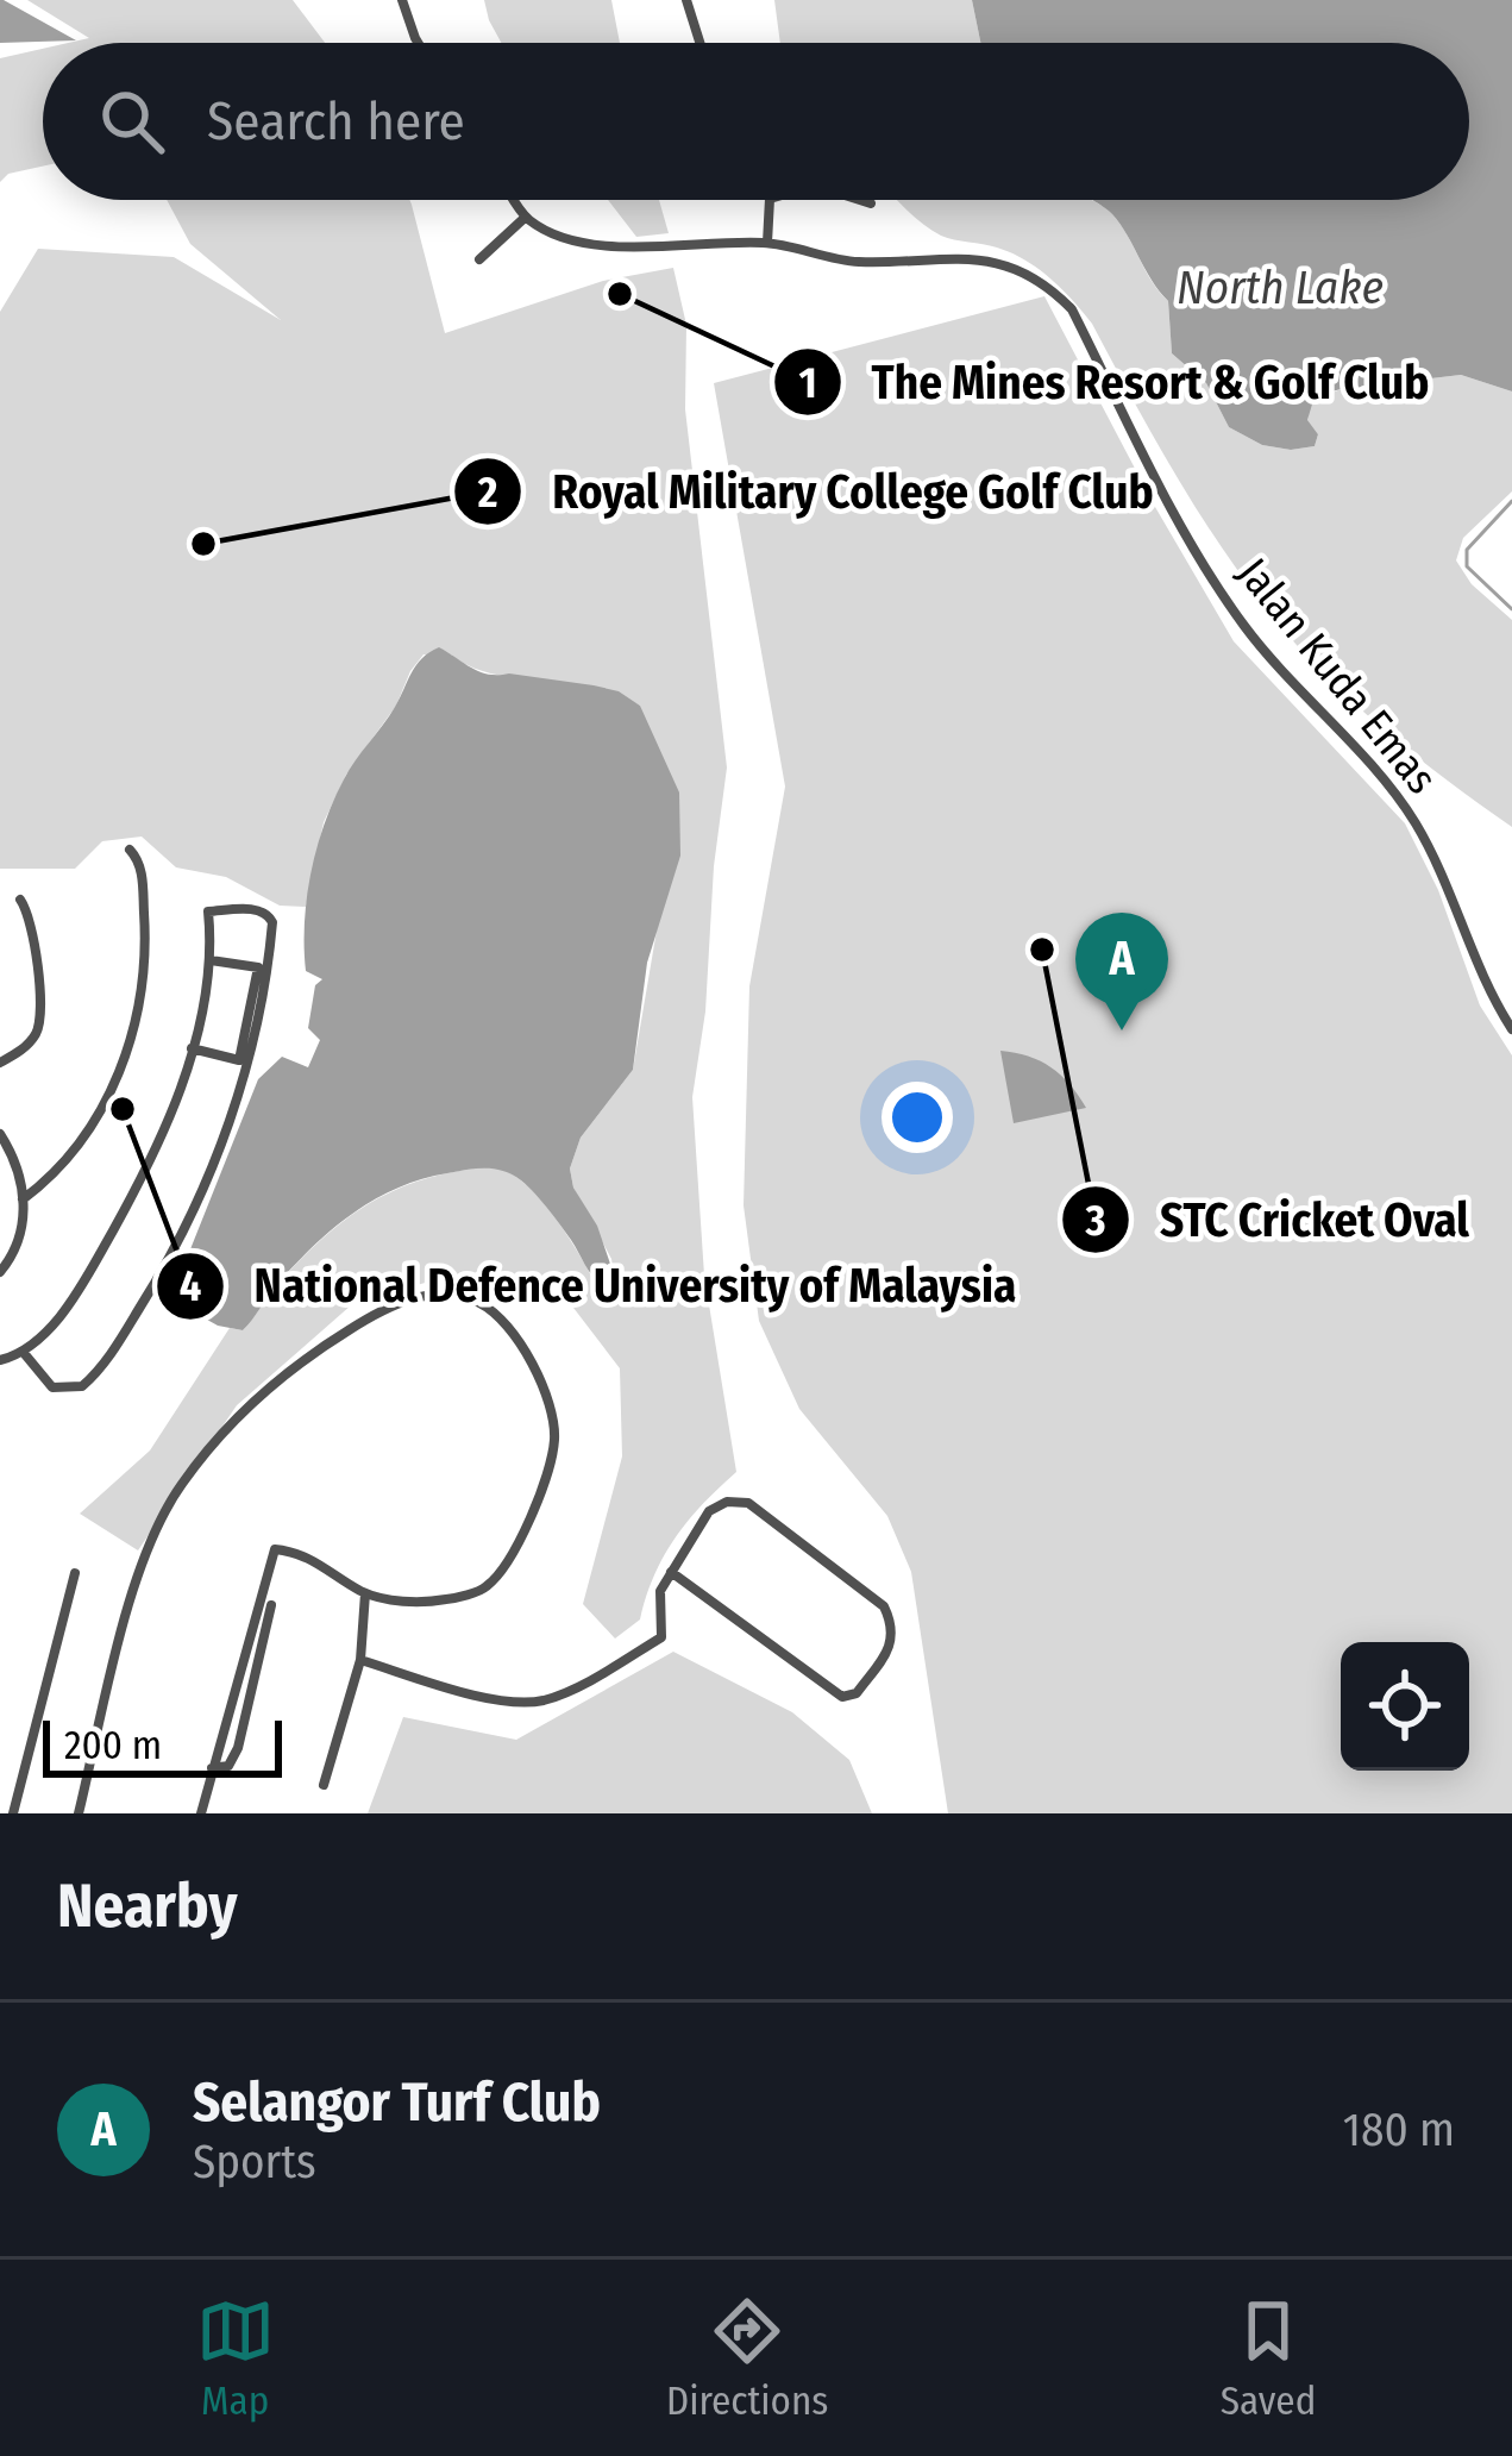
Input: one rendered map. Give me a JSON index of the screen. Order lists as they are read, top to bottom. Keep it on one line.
{"streets":{"street":["Jalan Kuda Emas"]},"water":["North Lake"],"places":["The Mines Resort & Golf Club","Royal Military College Golf Club","STC Cricket Oval","National Defence University of Malaysia"],"scale_bar":"200 m","page":{"search":"Search here","pins":"A","scale":"200 m","heading":"Nearby","list":[{"mark":"A","name":"Selangor Turf Club","note":"Sports","value":"180 m"}],"nav":["Map","Directions","Saved"]}}
